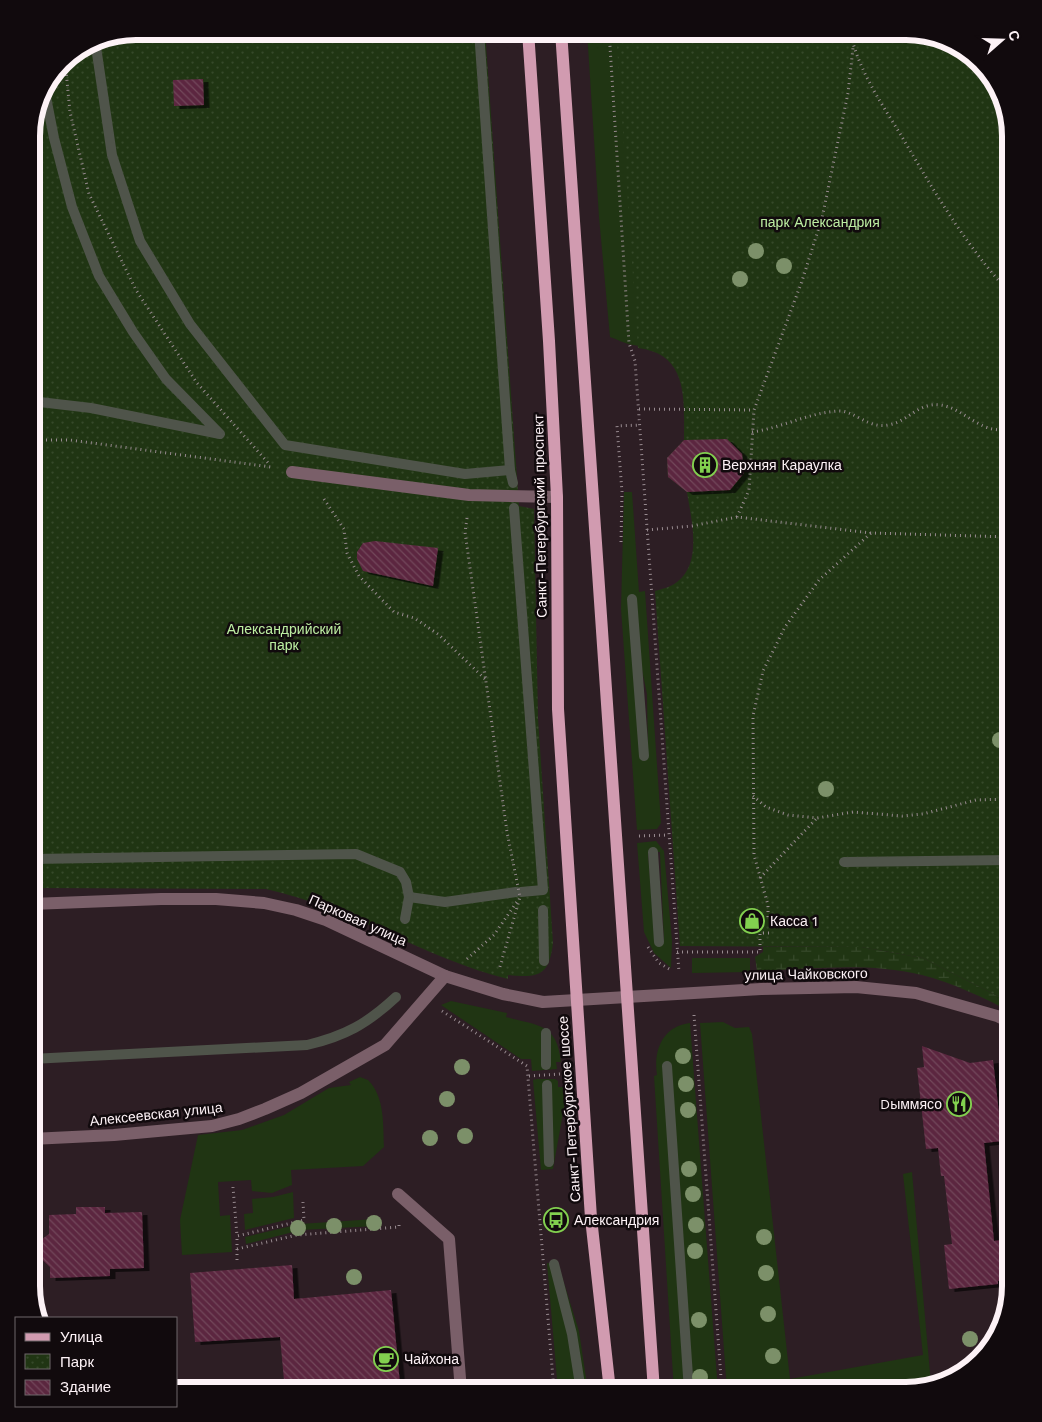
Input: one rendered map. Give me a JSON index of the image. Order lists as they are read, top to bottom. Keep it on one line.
{"streets":{"main road":["Санкт-Петербургский проспект","Санкт-Петербургское шоссе"],"street":["Парковая улица","улица Чайковского","Алексеевская улица"]},"crossings":[["Санкт-Петербургский проспект","Парковая улица"],["Санкт-Петербургский проспект","Санкт-Петербургское шоссе"],["Парковая улица","Санкт-Петербургское шоссе"],["Парковая улица","Алексеевская улица"],["улица Чайковского","Санкт-Петербургское шоссе"]],"parks":["парк Александрия","Александрийский парк"],"places":{"building":["Верхняя Караулка"],"shop":["Касса 1"],"restaurant":["Dыммясо"],"bus stop":["Александрия"],"cafe":["Чайхона"]},"legend":["Улица","Парк","Здание"],"north":"right"}
